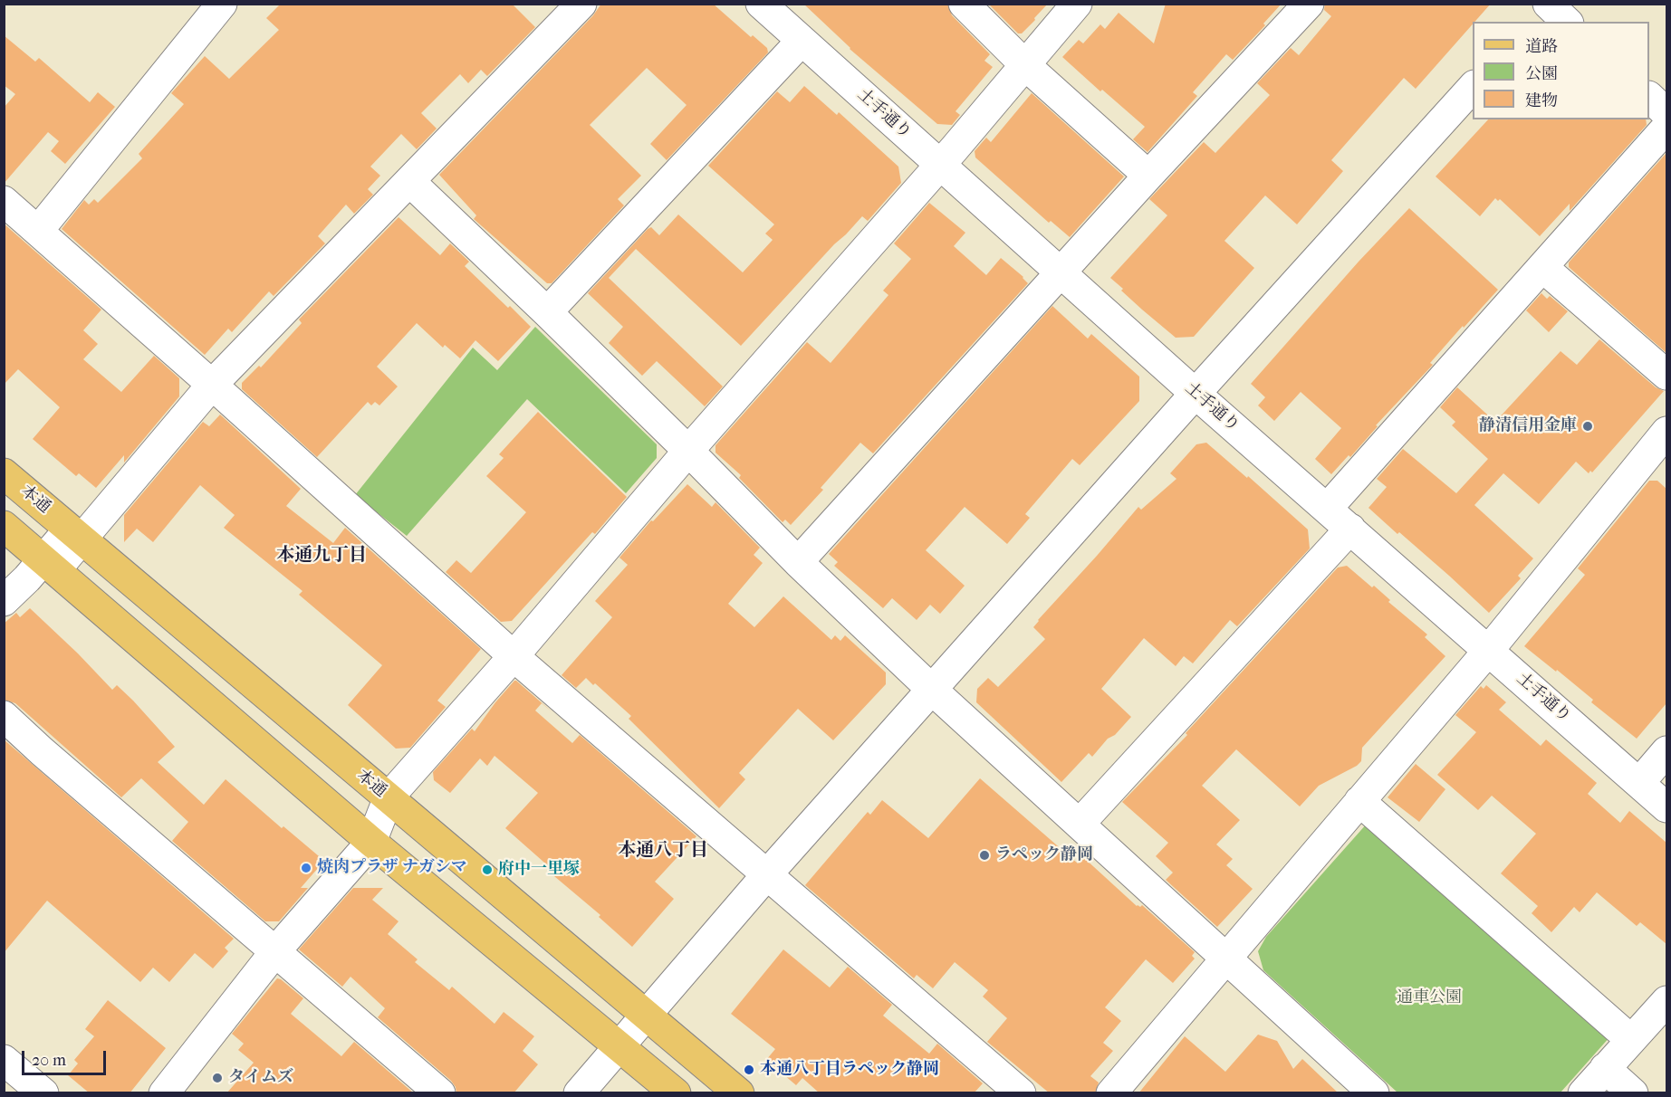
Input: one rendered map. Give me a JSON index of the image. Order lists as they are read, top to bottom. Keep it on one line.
{"streets":{"main road":["本通"],"street":["土手通り"]},"districts":["本通九丁目","本通八丁目"],"parks":["通車公園"],"places":["静清信用金庫","ラペック静岡","焼肉プラザ ナガシマ","府中一里塚","本通八丁目ラペック静岡","タイムズ"],"legend":["道路","公園","建物"],"scale_bar":"20 m"}
